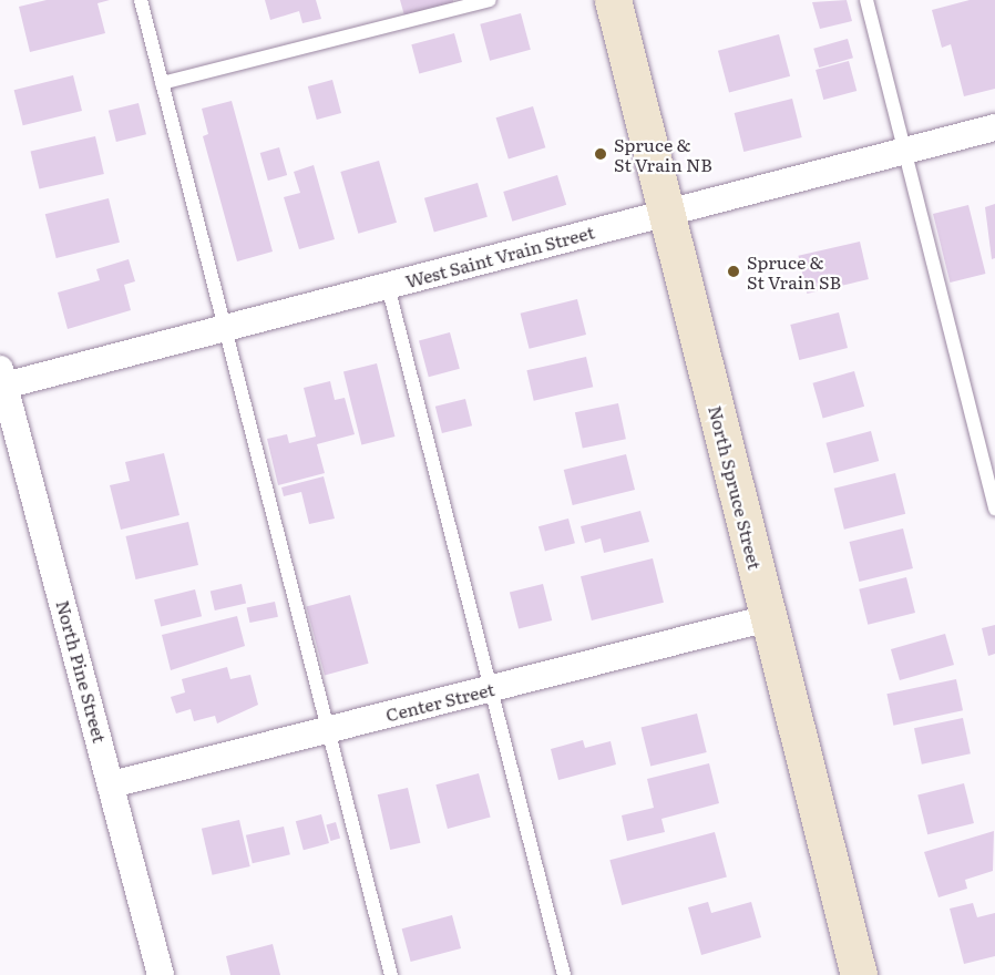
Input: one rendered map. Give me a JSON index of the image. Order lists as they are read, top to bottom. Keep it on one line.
{"streets":{"street":["West Saint Vrain Street","North Spruce Street","North Pine Street","Center Street"]},"crossings":[["West Saint Vrain Street","North Spruce Street"],["West Saint Vrain Street","North Pine Street"],["North Spruce Street","Center Street"],["North Pine Street","Center Street"]],"places":["Spruce & St Vrain NB","Spruce & St Vrain SB"]}
